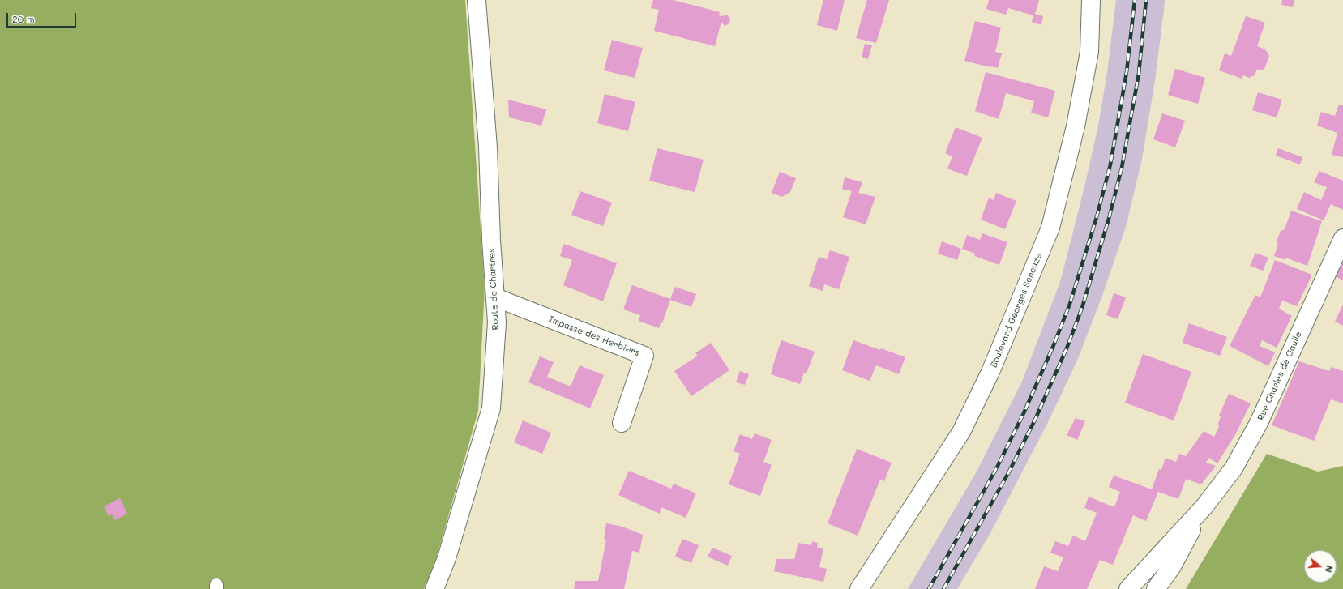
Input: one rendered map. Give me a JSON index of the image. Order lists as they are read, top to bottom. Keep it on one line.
{"streets":{"street":["Route de Chartres","Boulevard Georges Seneuze","Impasse des Herbiers","Rue Charles de Gaulle"]},"crossings":[["Route de Chartres","Impasse des Herbiers"]],"scale_bar":"20 m","north":"right"}
